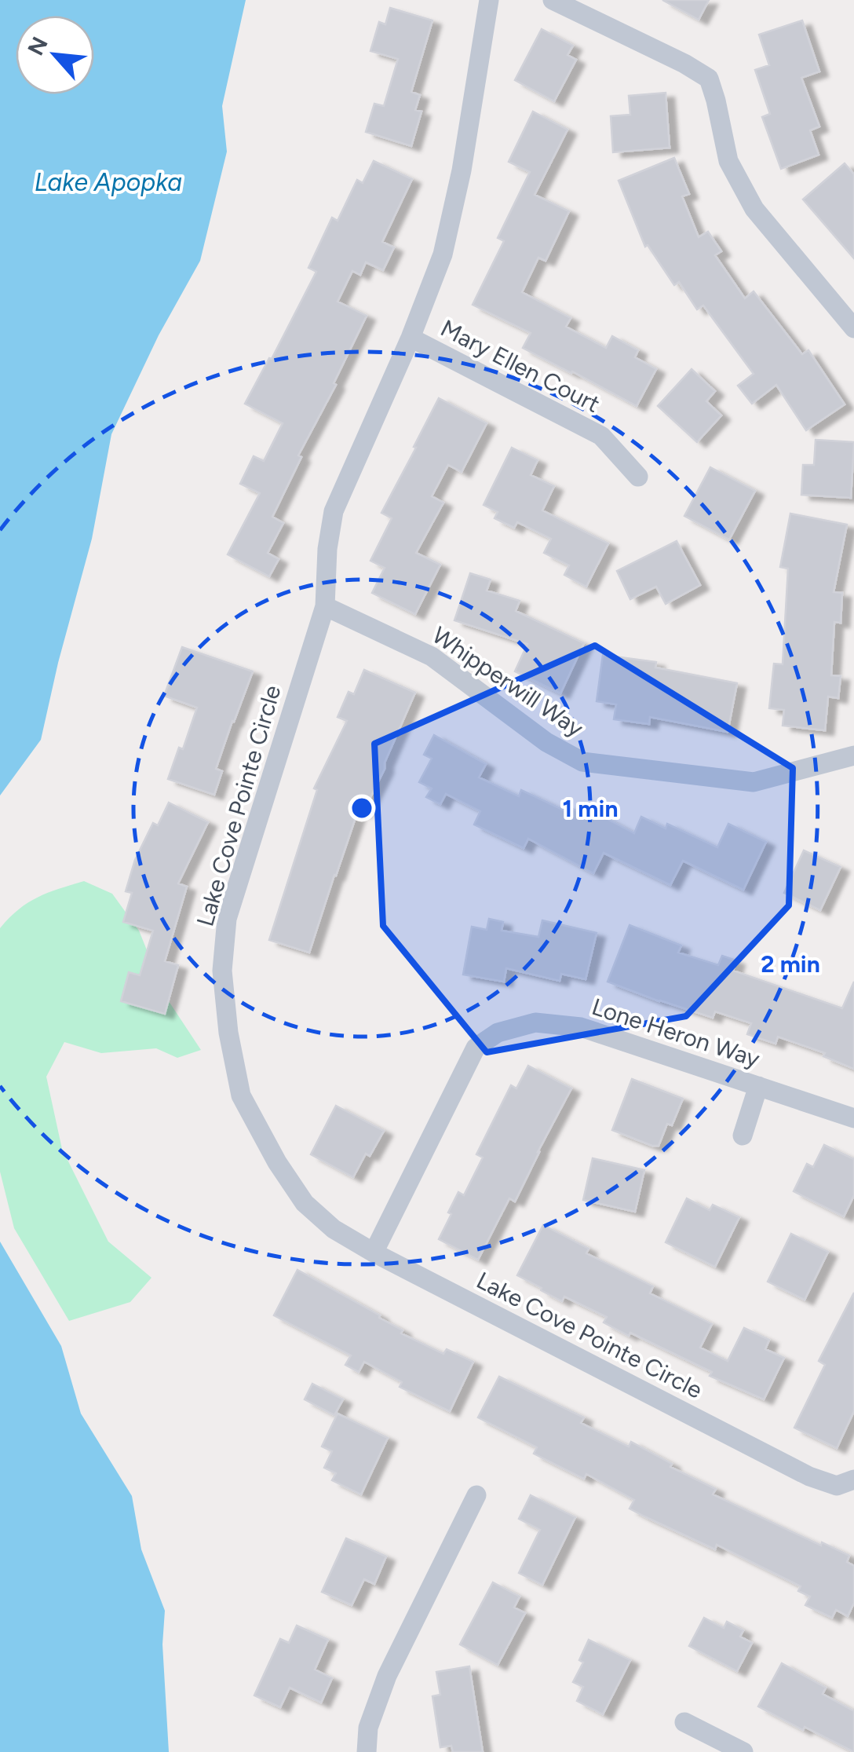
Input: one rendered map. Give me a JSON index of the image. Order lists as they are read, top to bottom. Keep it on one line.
{"streets":{"street":["Mary Ellen Court","Whipperwill Way","Lake Cove Pointe Circle","Lone Heron Way"]},"crossings":[["Mary Ellen Court","Lake Cove Pointe Circle"],["Whipperwill Way","Lake Cove Pointe Circle"],["Lake Cove Pointe Circle","Lone Heron Way"]],"water":["Lake Apopka"],"north":"top left","rings":["1 min","2 min"]}
